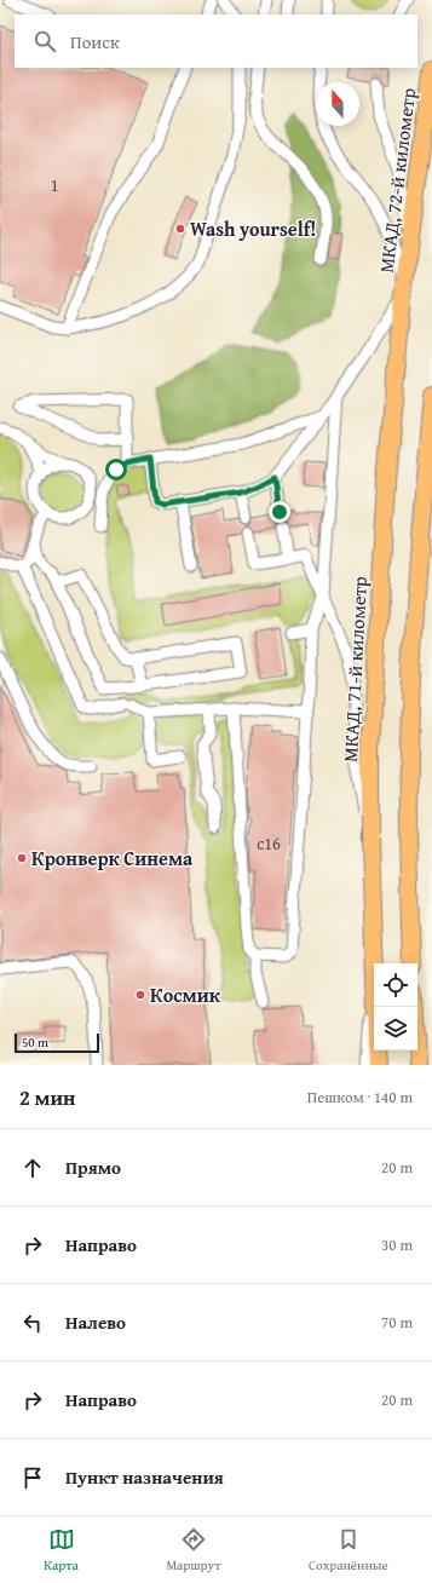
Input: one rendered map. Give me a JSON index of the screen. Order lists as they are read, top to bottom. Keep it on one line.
{"streets":{"highway":["МКАД, 72-й километр","МКАД, 71-й километр"]},"crossings":[["МКАД, 72-й километр","МКАД, 71-й километр"]],"places":["Wash yourself!","Кронверк Синема","Космик"],"house_numbers":["1","с16"],"scale_bar":"50 m","north":"top","page":{"search":"Поиск","scale":"50 m","heading":["2 мин","Пешком · 140 m"],"list":[["Прямо","20 m"],["Направо","30 m"],["Налево","70 m"],["Направо","20 m"],"Пункт назначения"],"nav":["Карта","Маршрут","Сохранённые"]}}
